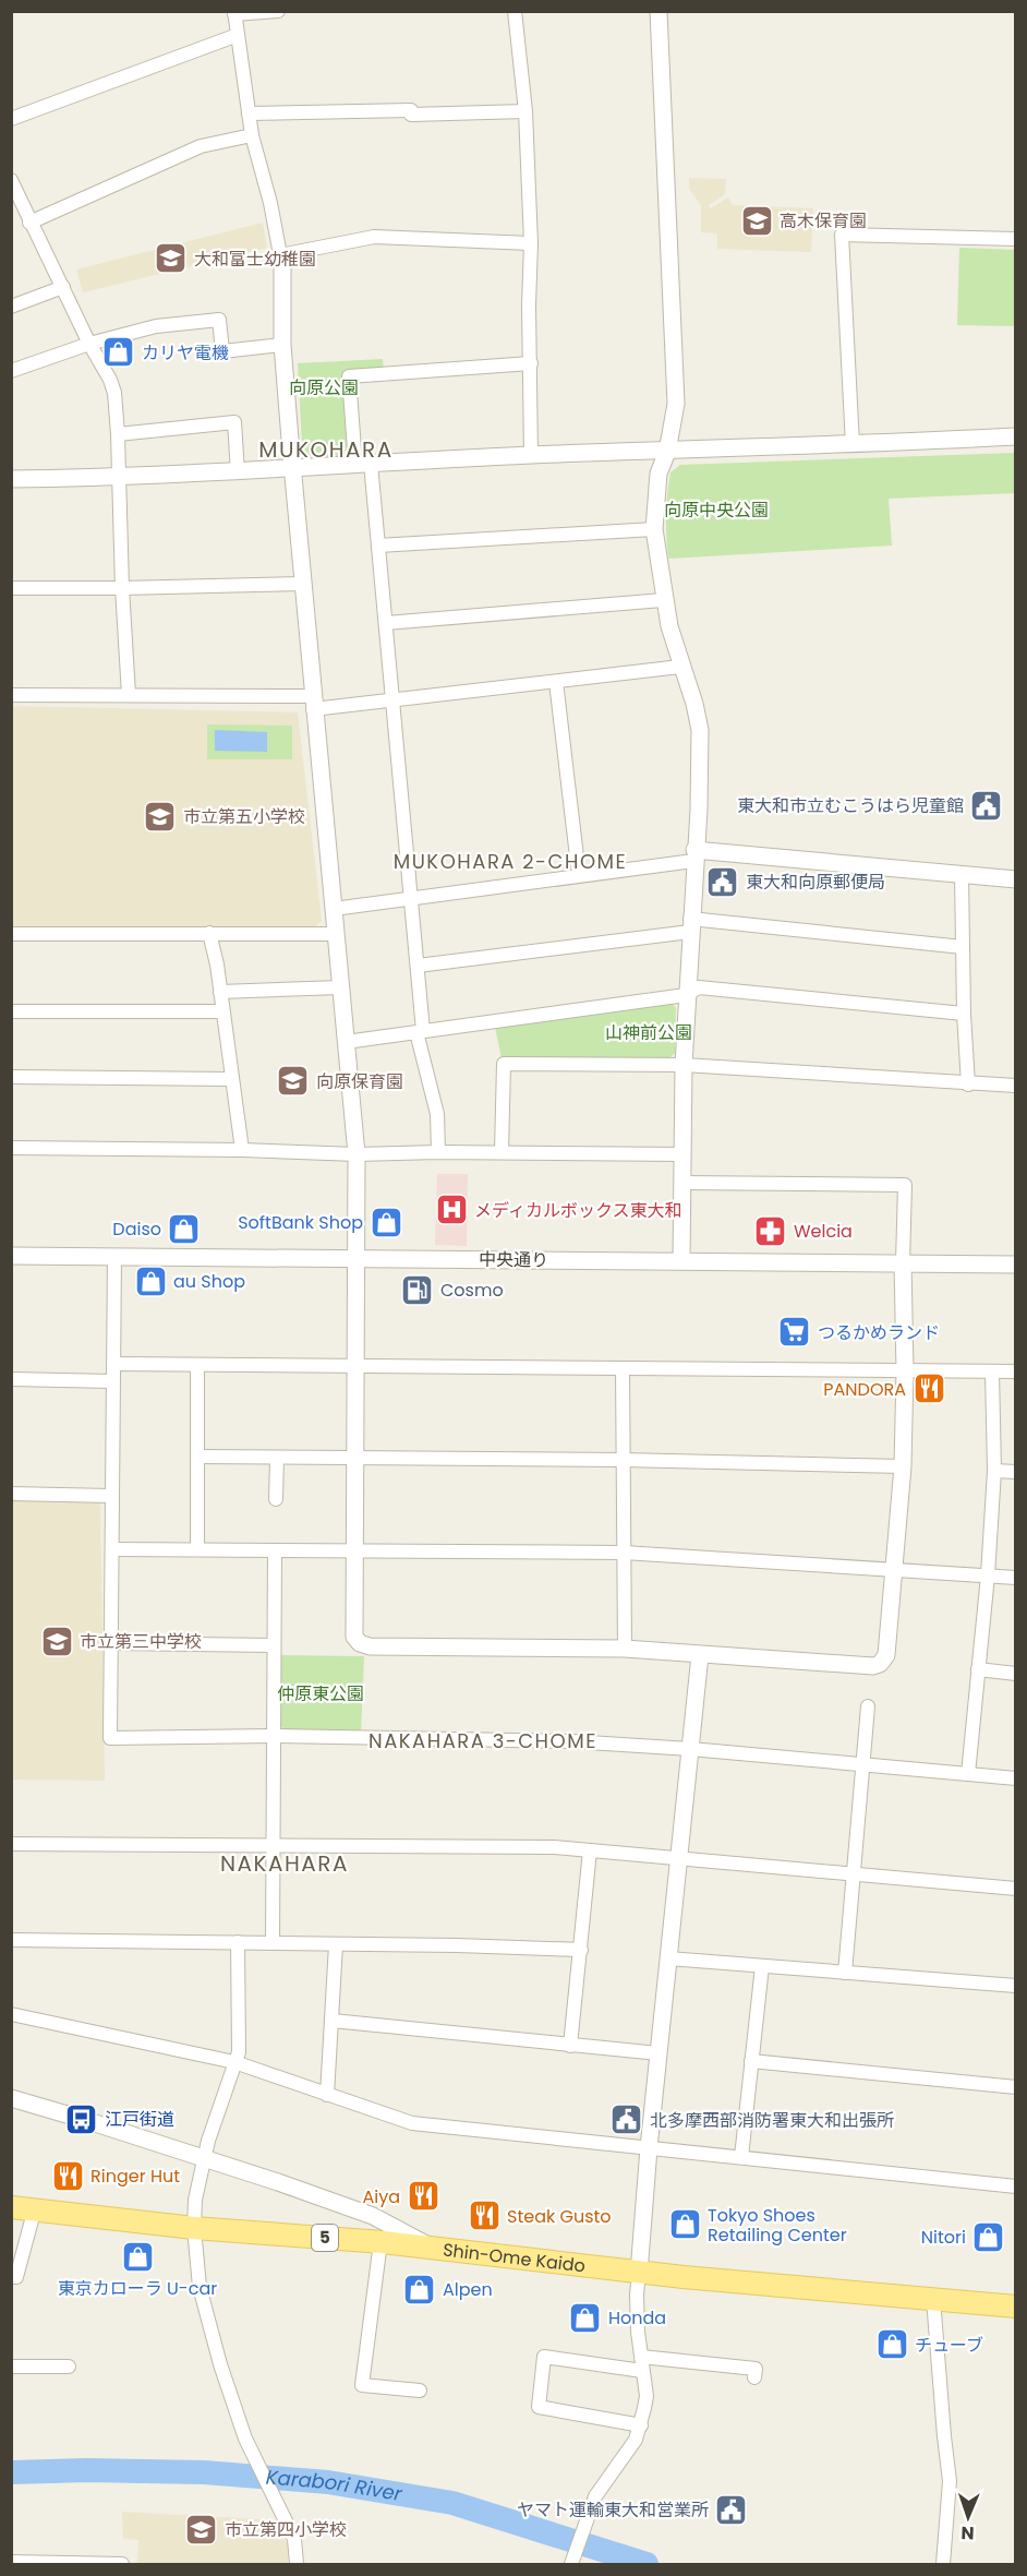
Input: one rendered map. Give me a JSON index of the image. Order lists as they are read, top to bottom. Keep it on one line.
{"streets":{"main road":["5","Shin-Ome Kaido"],"street":["中央通り"]},"districts":["MUKOHARA","MUKOHARA 2-CHOME","NAKAHARA 3-CHOME","NAKAHARA"],"water":["Karabori River"],"parks":["向原公園","向原中央公園","山神前公園","仲原東公園"],"places":{"school or university":["高木保育園","大和富士幼稚園","市立第五小学校","向原保育園","市立第三中学校","市立第四小学校"],"shop":["カリヤ電機","SoftBank Shop","Daiso","au Shop","Tokyo Shoes Retailing Center","Nitori","東京カローラ U-car","Alpen","Honda","チューブ"],"public building":["東大和市立むこうはら児童館","東大和向原郵便局","北多摩西部消防署東大和出張所","ヤマト運輸東大和営業所"],"hospital":["メディカルボックス東大和"],"pharmacy":["Welcia"],"fuel station":["Cosmo"],"supermarket":["つるかめランド"],"restaurant":["PANDORA","Ringer Hut","Aiya","Steak Gusto"],"bus stop":["江戸街道"]},"north":"bottom"}
